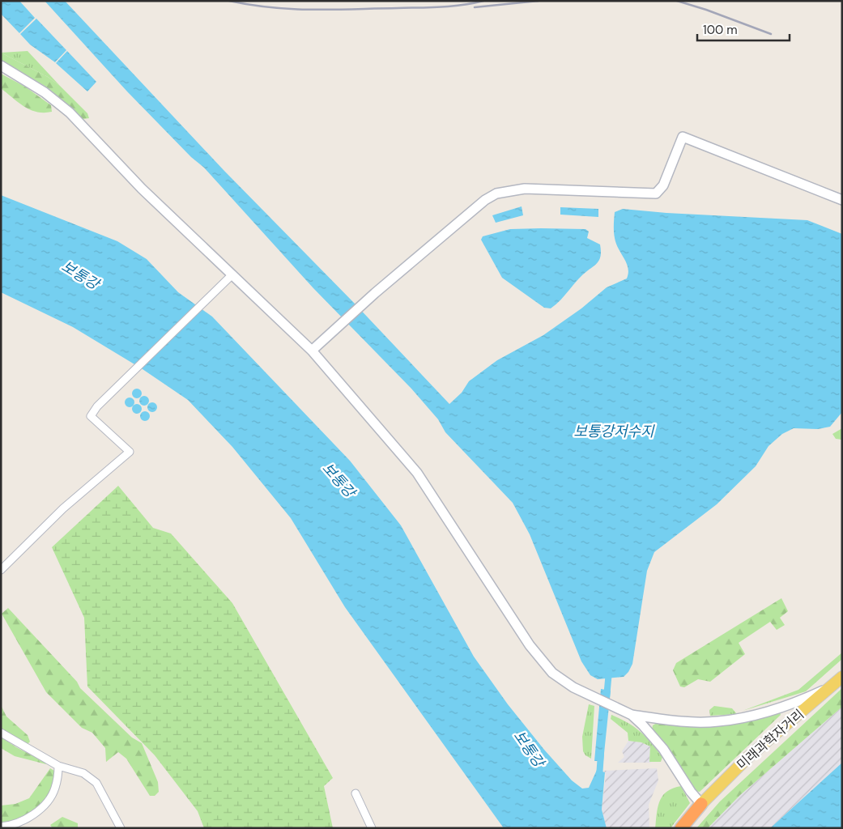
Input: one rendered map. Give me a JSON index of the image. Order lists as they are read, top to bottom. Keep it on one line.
{"streets":{"main road":["미래과학자거리"]},"water":["보통강","보통강저수지"],"scale_bar":"100 m"}
